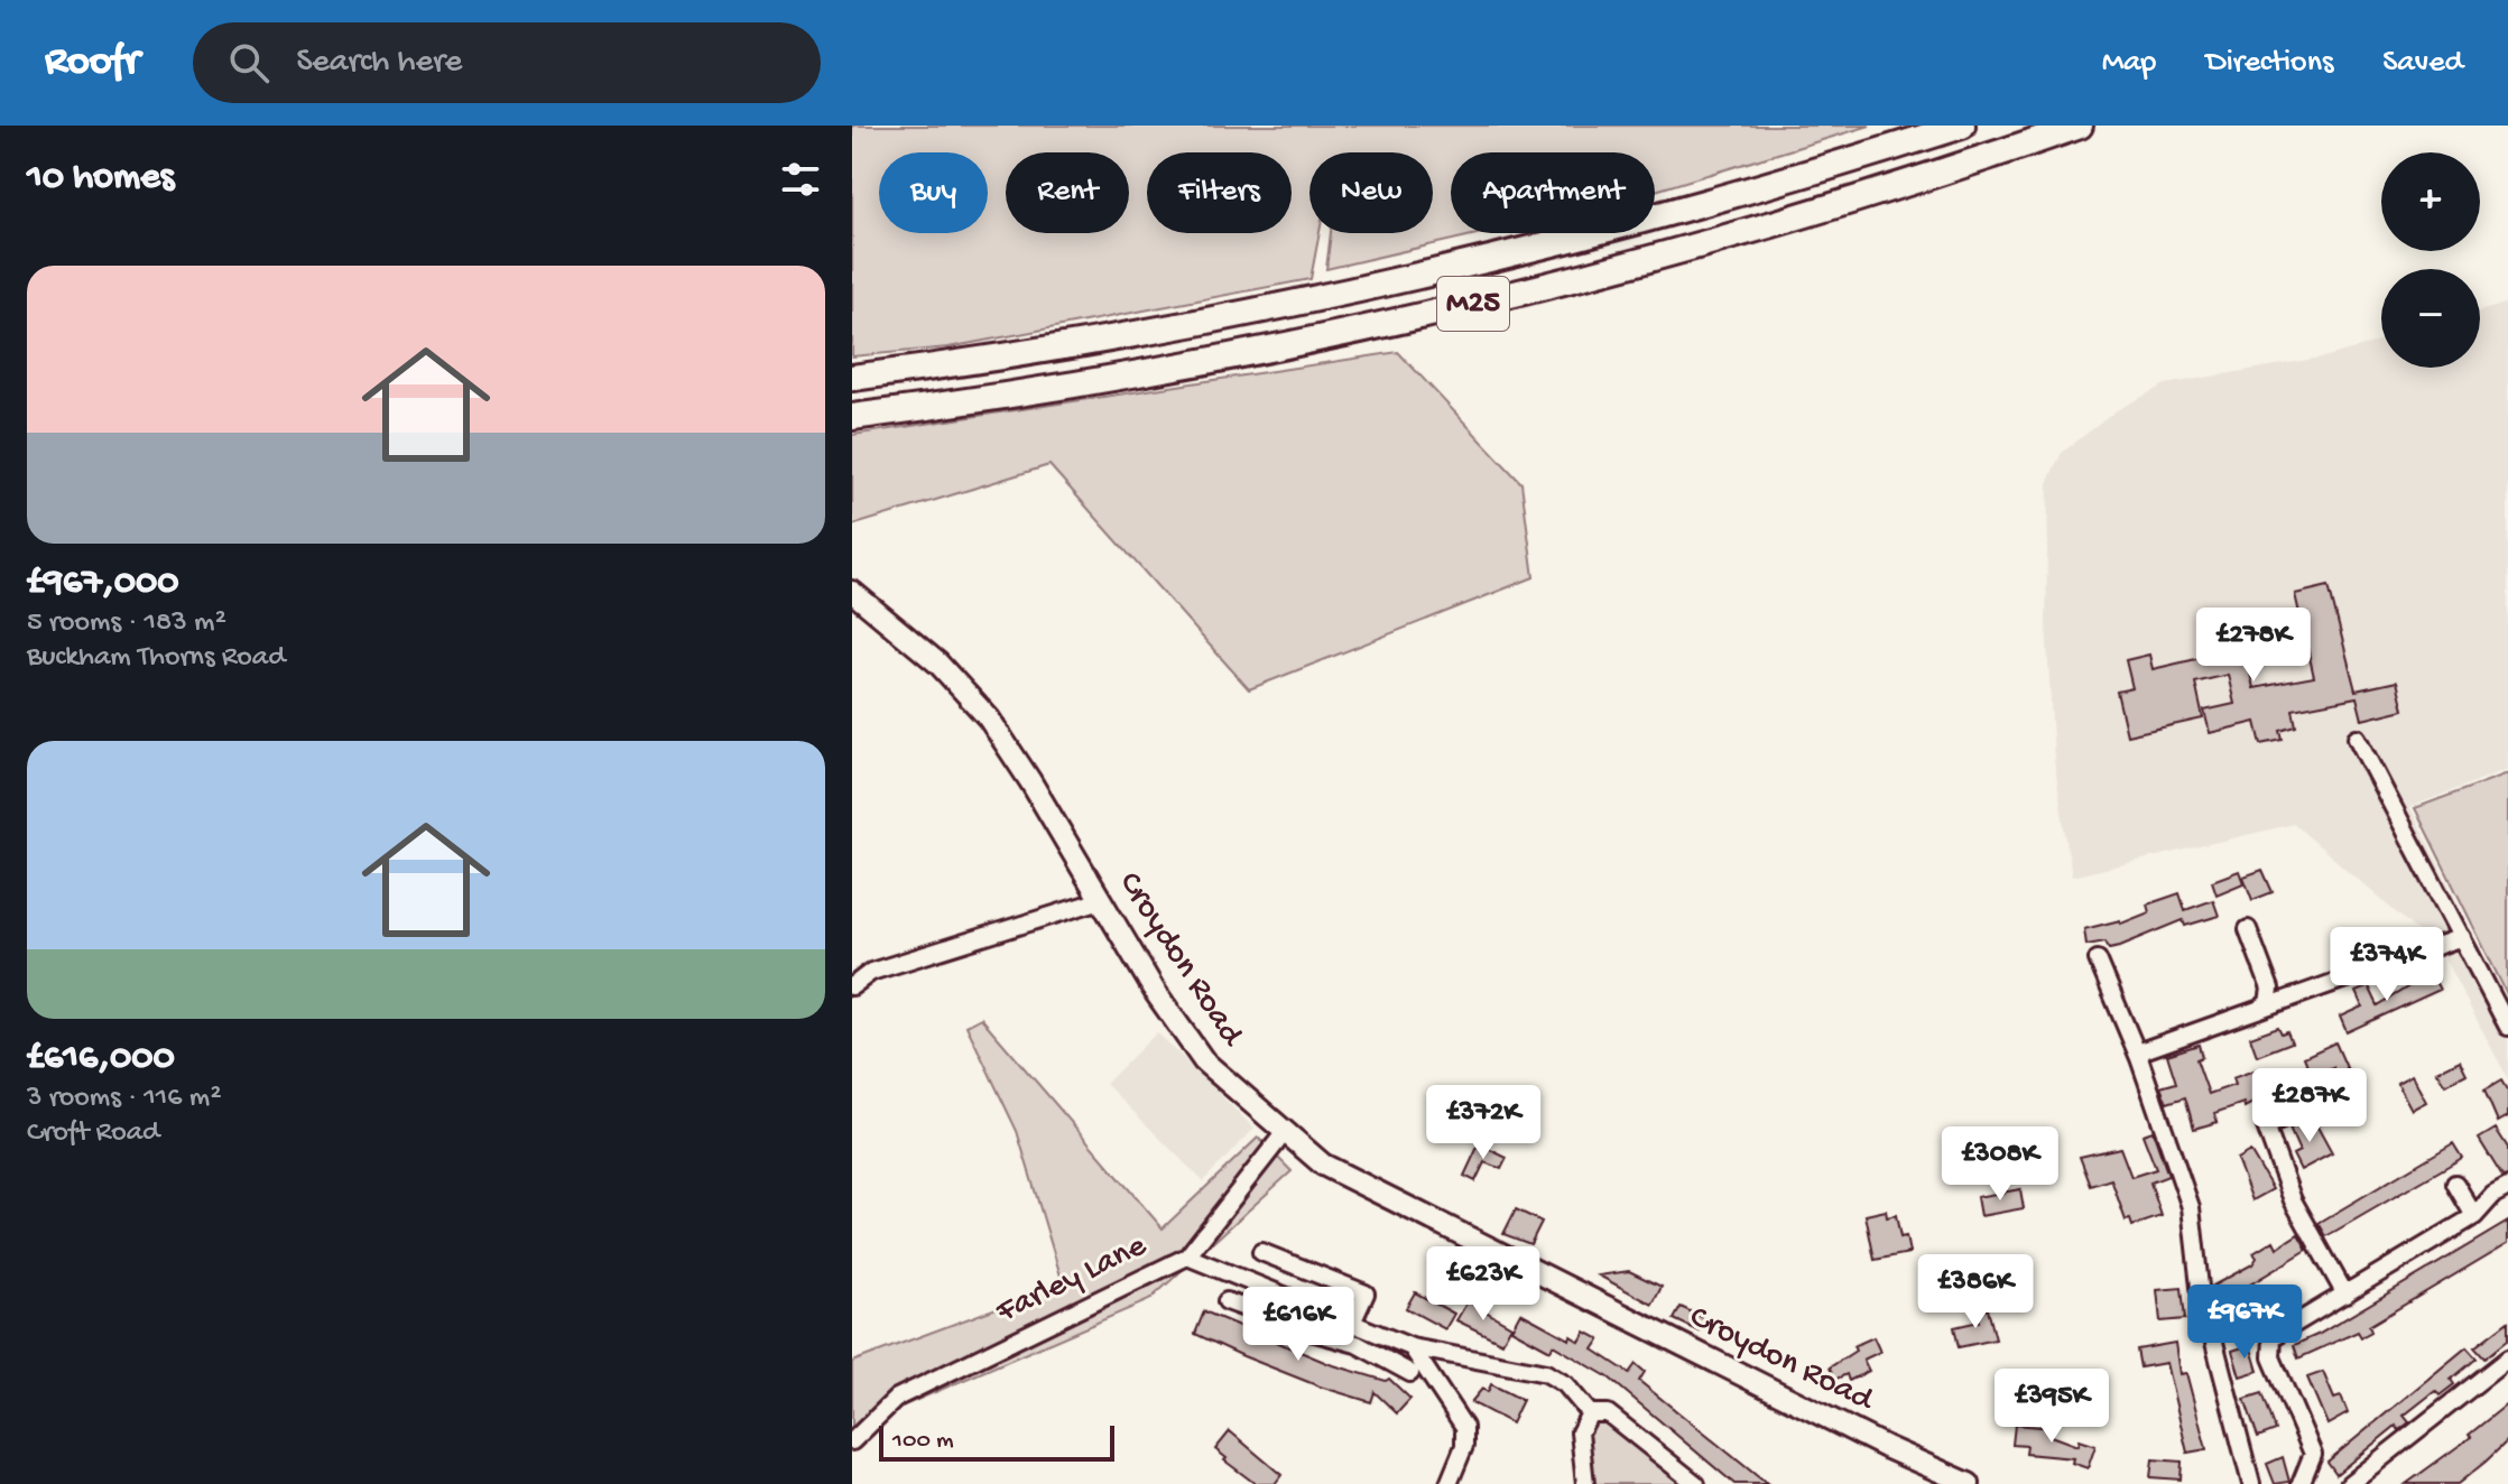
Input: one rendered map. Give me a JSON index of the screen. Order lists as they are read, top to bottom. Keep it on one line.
{"streets":{"highway":["M25"],"main road":["Croydon Road"],"street":["Farley Lane"]},"crossings":[["Croydon Road","Farley Lane"]],"scale_bar":"100 m","page":{"header":"Roofr","search":"Search here","nav":["Map","Directions","Saved"],"heading":"10 homes","map_buttons":["+","−"],"chip":["Buy","Rent","Filters","New","Apartment"],"list":[{"name":"£967,000","note":"5 rooms · 183 m² · Buckham Thorns Road"},{"name":"£616,000","note":"3 rooms · 116 m² · Croft Road"}],"price":["£278K","£374K","£287K","£372K","£308K","£623K","£386K","£967K","£616K","£395K"],"scale":"100 m"}}
